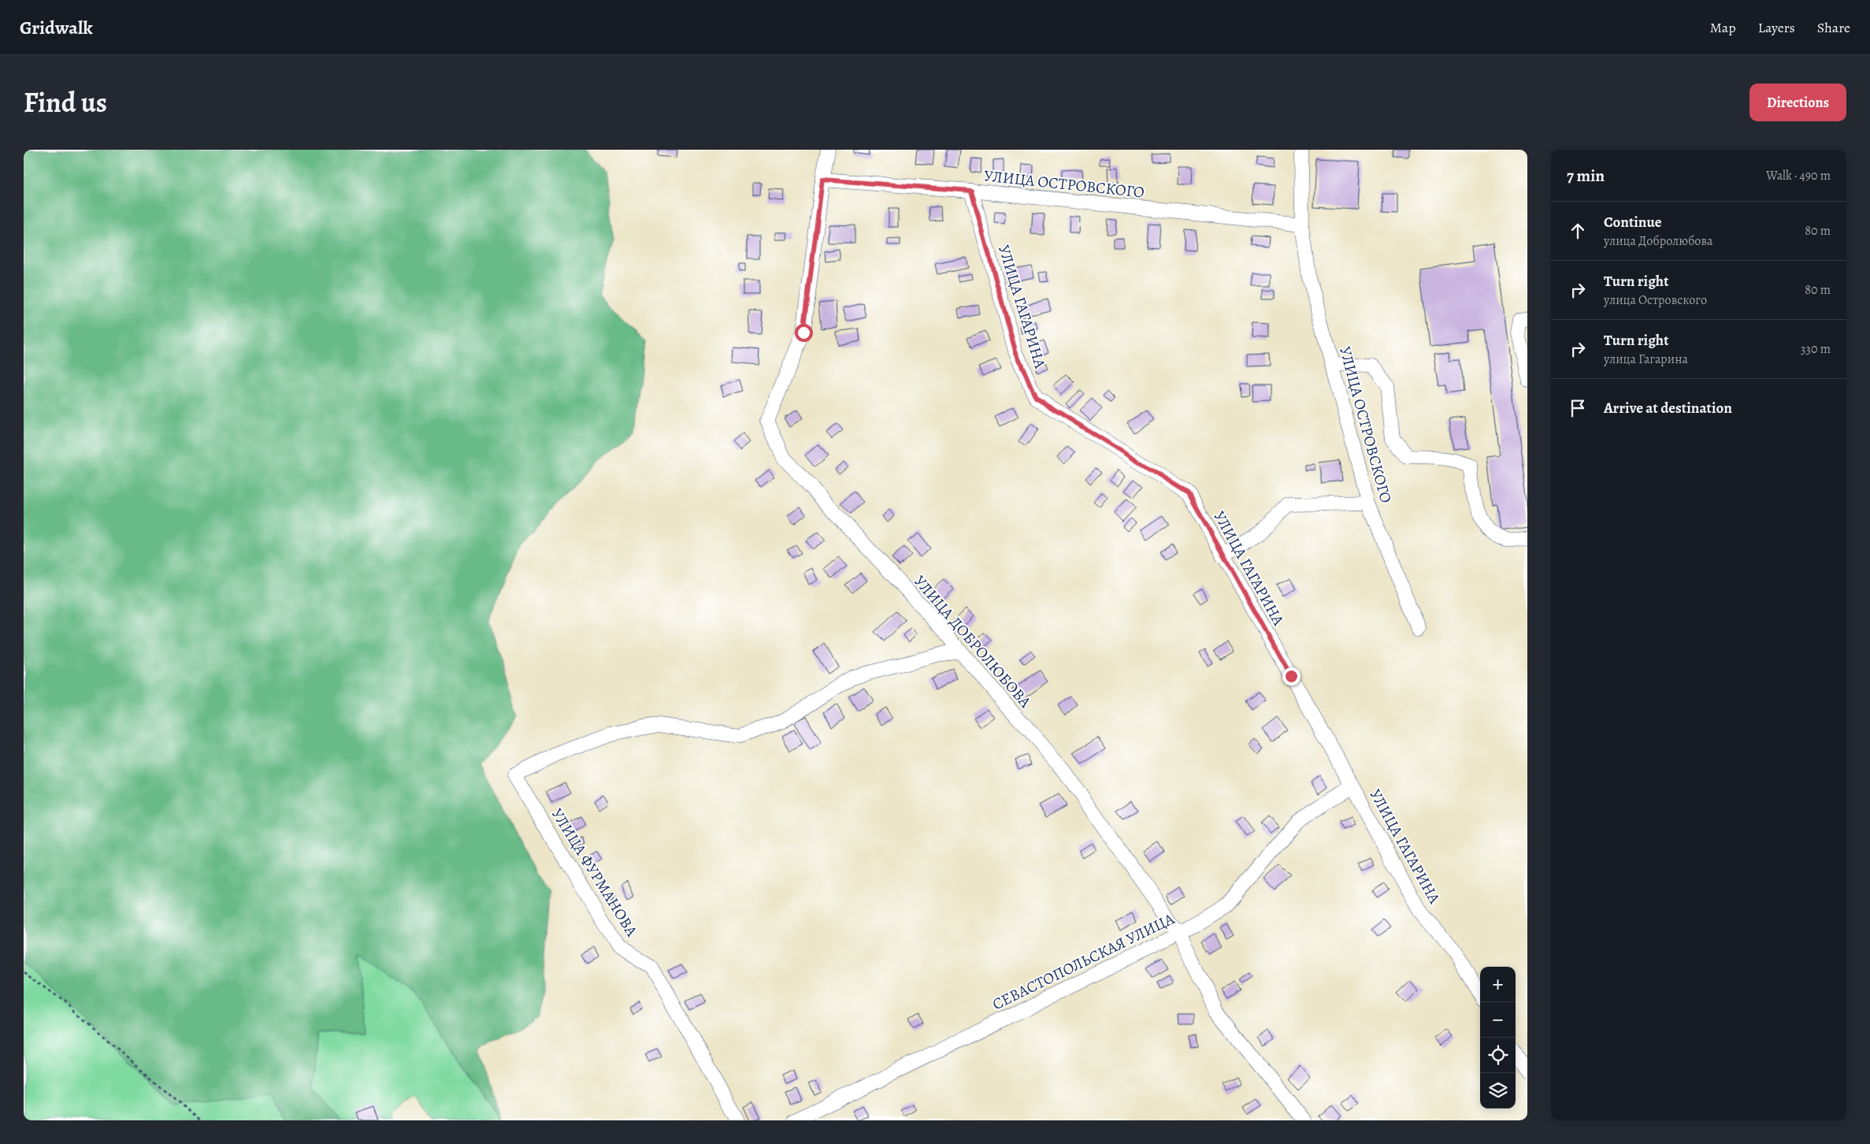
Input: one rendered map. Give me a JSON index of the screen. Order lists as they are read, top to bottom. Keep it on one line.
{"streets":{"street":["УЛИЦА ОСТРОВСКОГО","УЛИЦА ГАГАРИНА","УЛИЦА ДОБРОЛЮБОВА","УЛИЦА ФУРМАНОВА","СЕВАСТОПОЛЬСКАЯ УЛИЦА"]},"crossings":[["УЛИЦА ОСТРОВСКОГО","УЛИЦА ГАГАРИНА"],["УЛИЦА ОСТРОВСКОГО","УЛИЦА ДОБРОЛЮБОВА"],["УЛИЦА ГАГАРИНА","СЕВАСТОПОЛЬСКАЯ УЛИЦА"],["УЛИЦА ДОБРОЛЮБОВА","УЛИЦА ФУРМАНОВА"],["УЛИЦА ДОБРОЛЮБОВА","СЕВАСТОПОЛЬСКАЯ УЛИЦА"]],"page":{"header":"Gridwalk","nav":["Map","Layers","Share"],"title":"Find us","buttons":"Directions","heading":["7 min","Walk · 490 m"],"list":[["Continue","улица Добролюбова","80 m"],["Turn right","улица Островского","80 m"],["Turn right","улица Гагарина","330 m"],"Arrive at destination"],"map_buttons":["+","−"]}}
